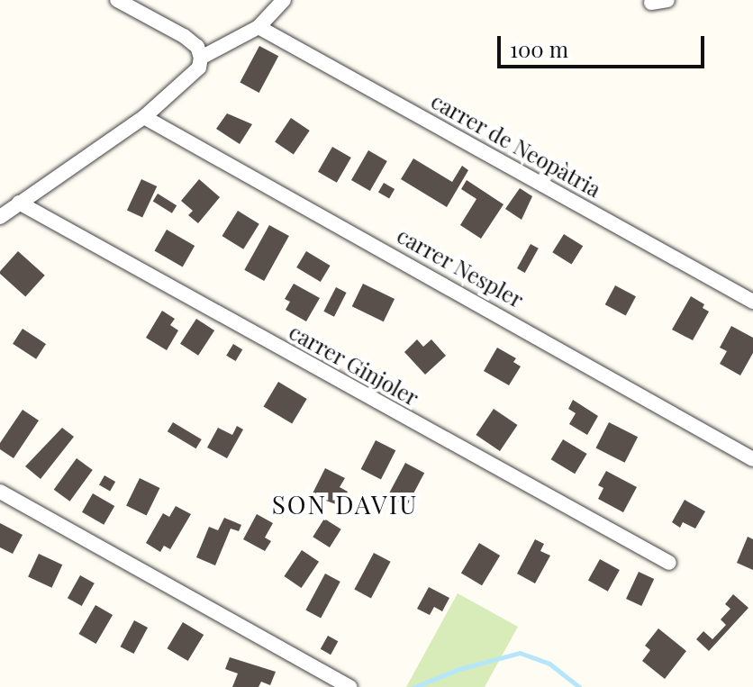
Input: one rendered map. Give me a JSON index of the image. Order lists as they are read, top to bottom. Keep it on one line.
{"streets":{"street":["carrer de Neopàtria","carrer Nespler","carrer Ginjoler"]},"districts":["SON DAVIU"],"scale_bar":"100 m"}
